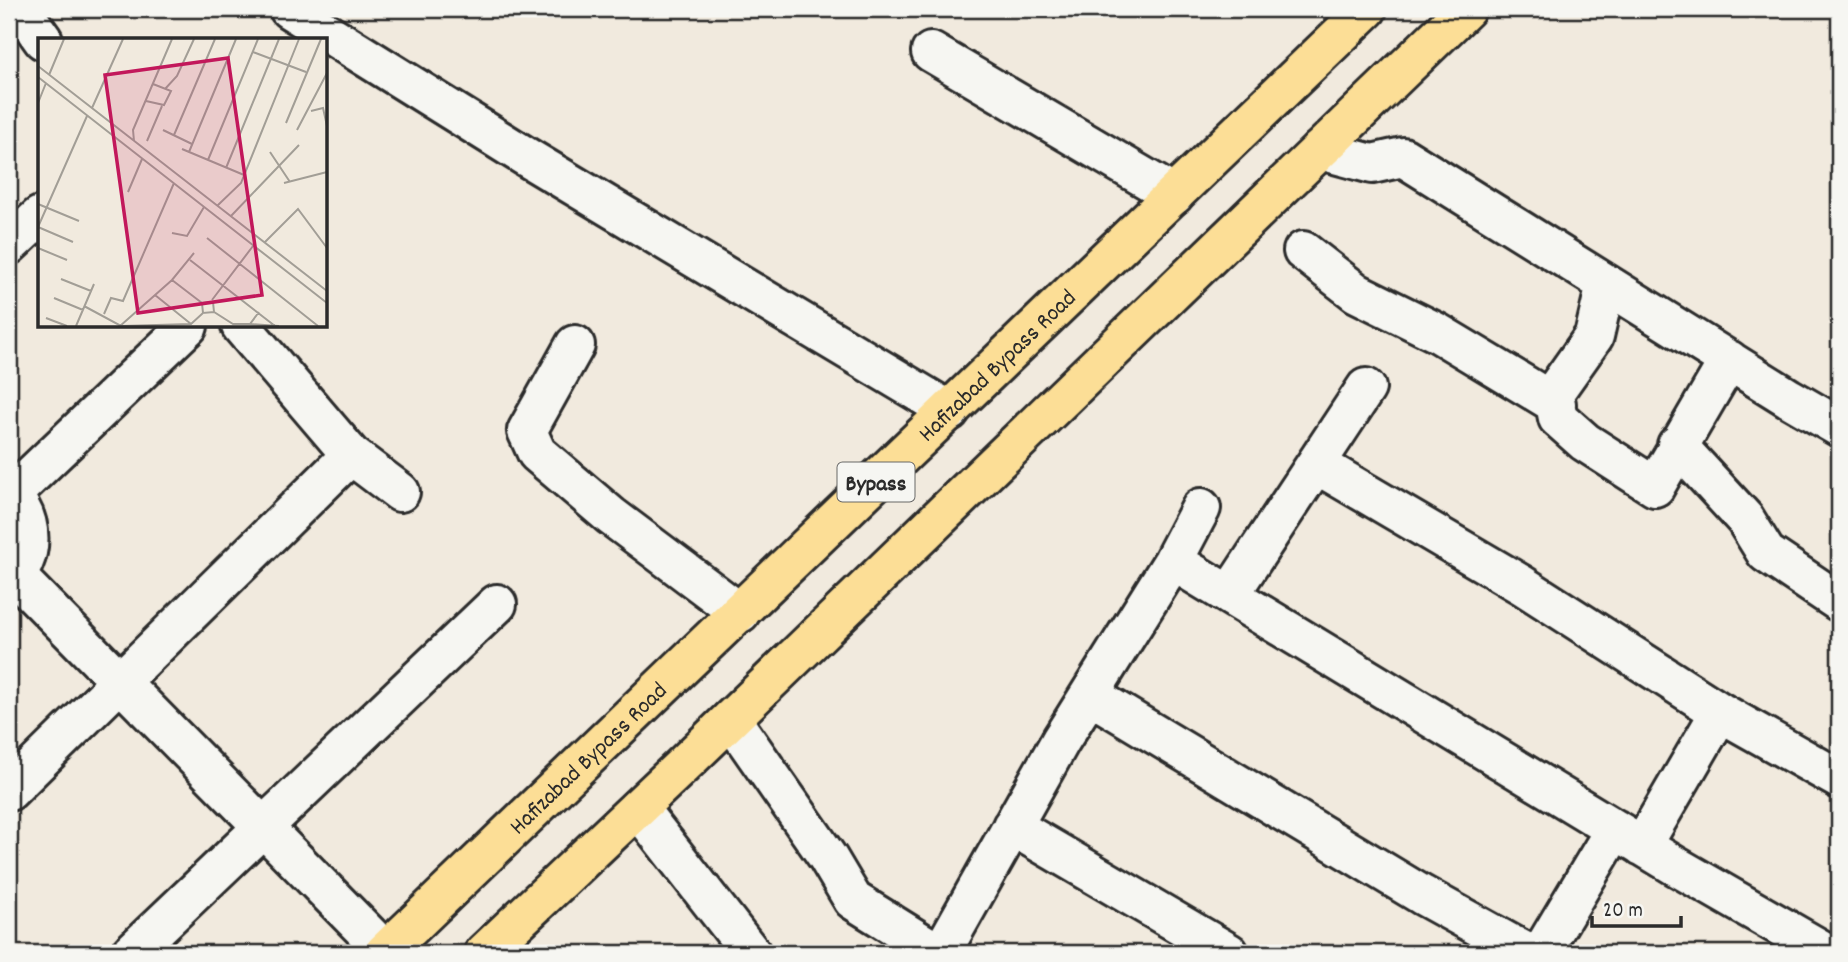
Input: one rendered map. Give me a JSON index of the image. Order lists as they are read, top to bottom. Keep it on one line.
{"streets":{"highway":["Hafizabad Bypass Road","Bypass"]},"scale_bar":"20 m"}
